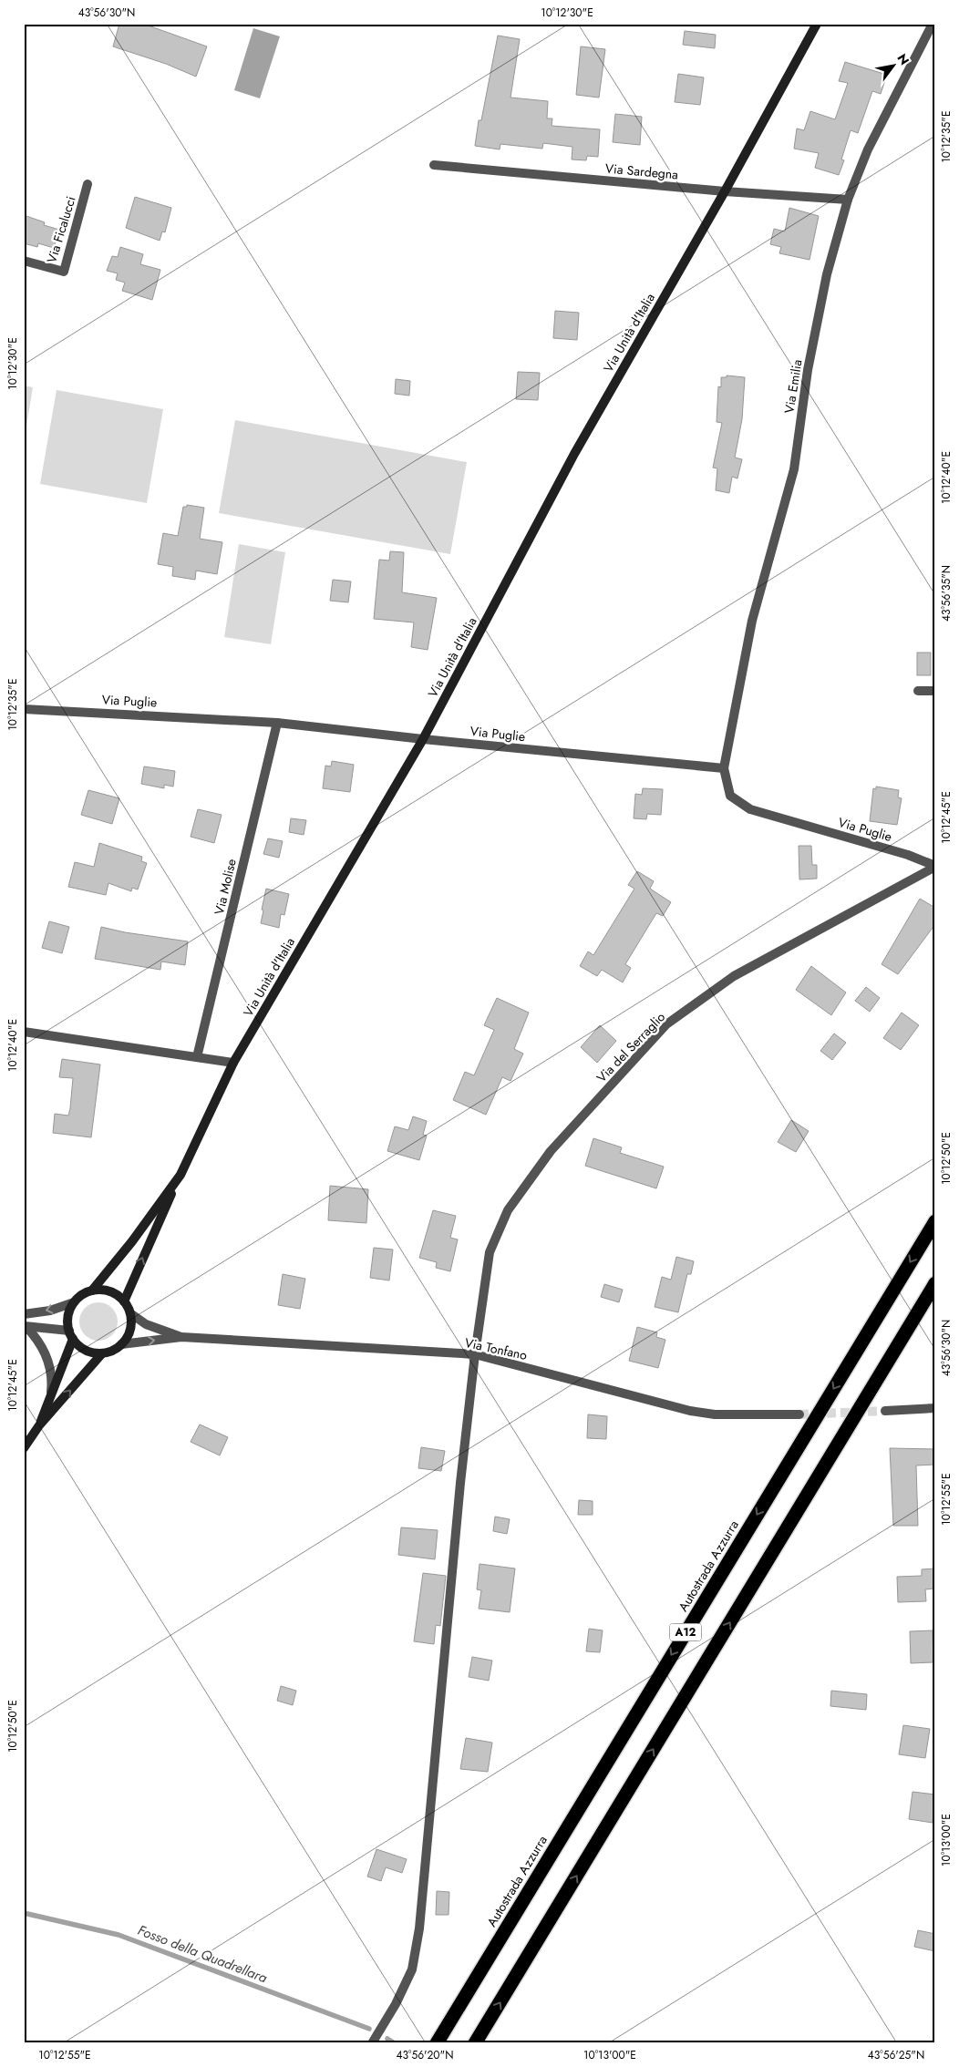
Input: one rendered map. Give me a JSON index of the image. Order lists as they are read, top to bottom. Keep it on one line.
{"streets":{"highway":["Autostrada Azzurra","A12"],"main road":["Via Unità d'Italia"],"street":["Via Sardegna","Via Ficalucci","Via Emilia","Via Puglie","Via Molise","Via del Serraglio","Via Tonfano"]},"crossings":[["Via Sardegna","Via Unità d'Italia"],["Via Sardegna","Via Emilia"],["Via Unità d'Italia","Via Puglie"],["Via Emilia","Via Puglie"],["Via Puglie","Via Molise"],["Via Puglie","Via del Serraglio"],["Via del Serraglio","Via Tonfano"]],"water":["Fosso della Quadrellara"],"north":"top right","coordinates":["43°56'30\"N","10°12'30\"E","10°12'35\"E","10°12'40\"E","43°56'35\"N","10°12'45\"E","10°12'50\"E","10°12'55\"E","10°13'00\"E","43°56'20\"N","43°56'25\"N"]}
